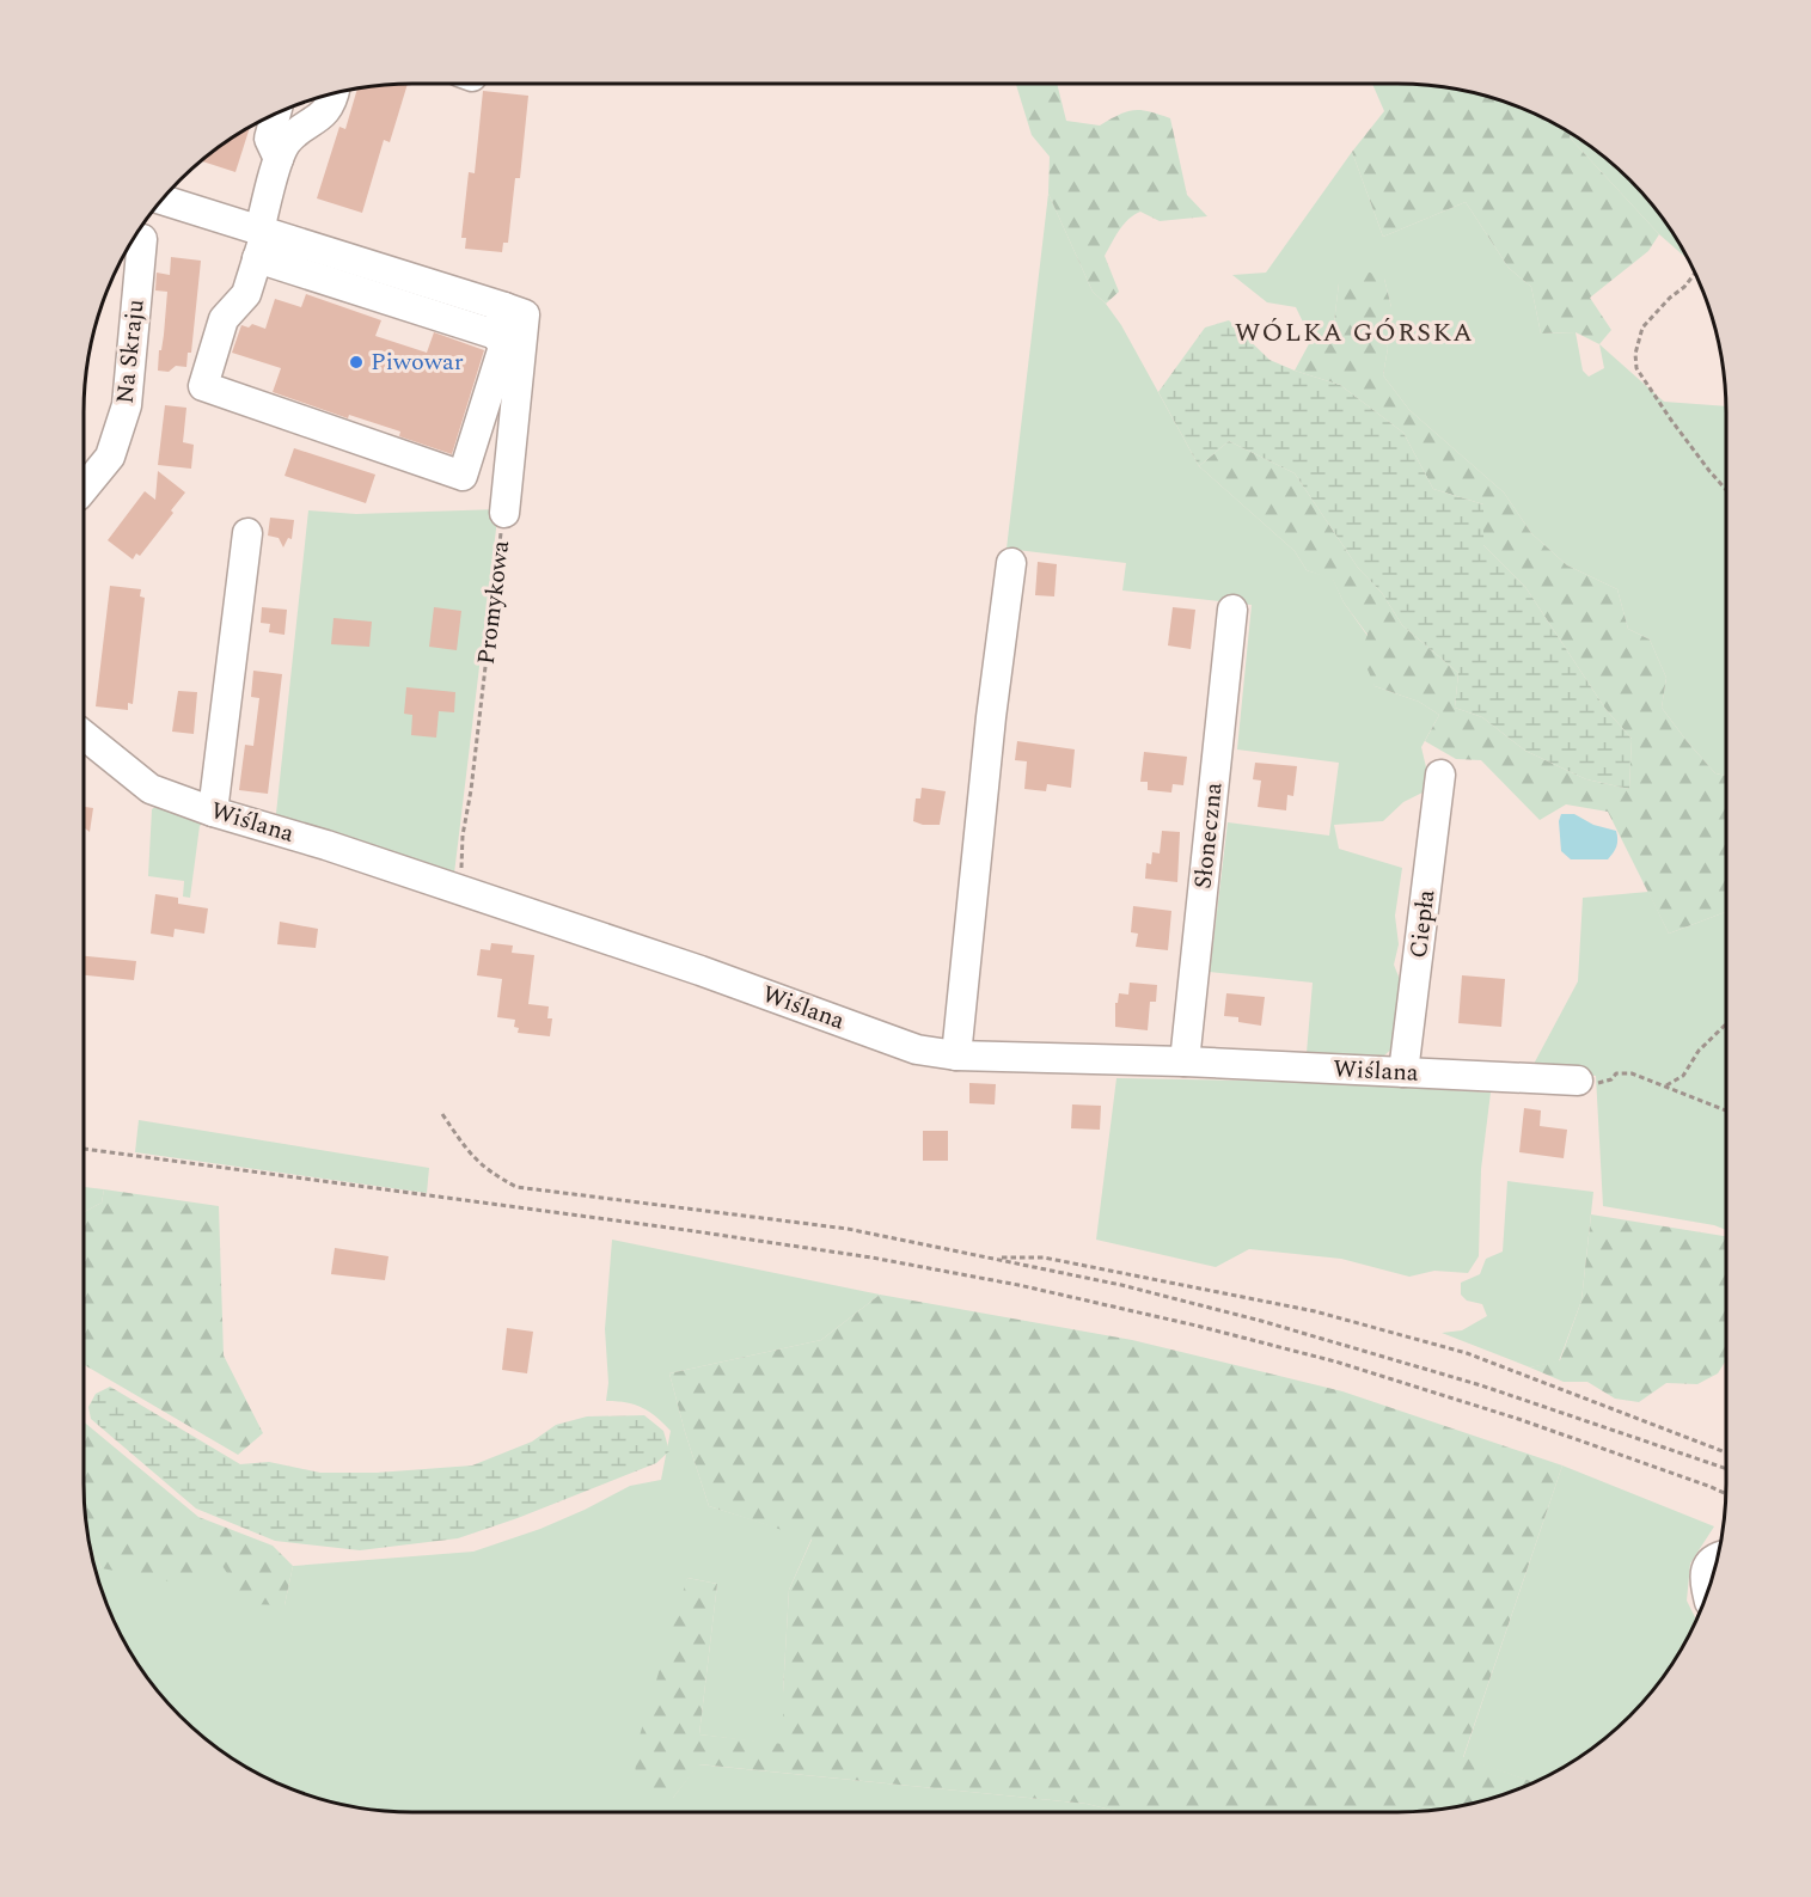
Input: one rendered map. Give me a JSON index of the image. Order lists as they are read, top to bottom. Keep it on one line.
{"streets":{"street":["Na Skraju","Promykowa","Wiślana","Słoneczna","Ciepła"]},"crossings":[["Promykowa","Wiślana"],["Wiślana","Słoneczna"],["Wiślana","Ciepła"]],"districts":["WÓLKA GÓRSKA"],"places":["Piwowar"]}
